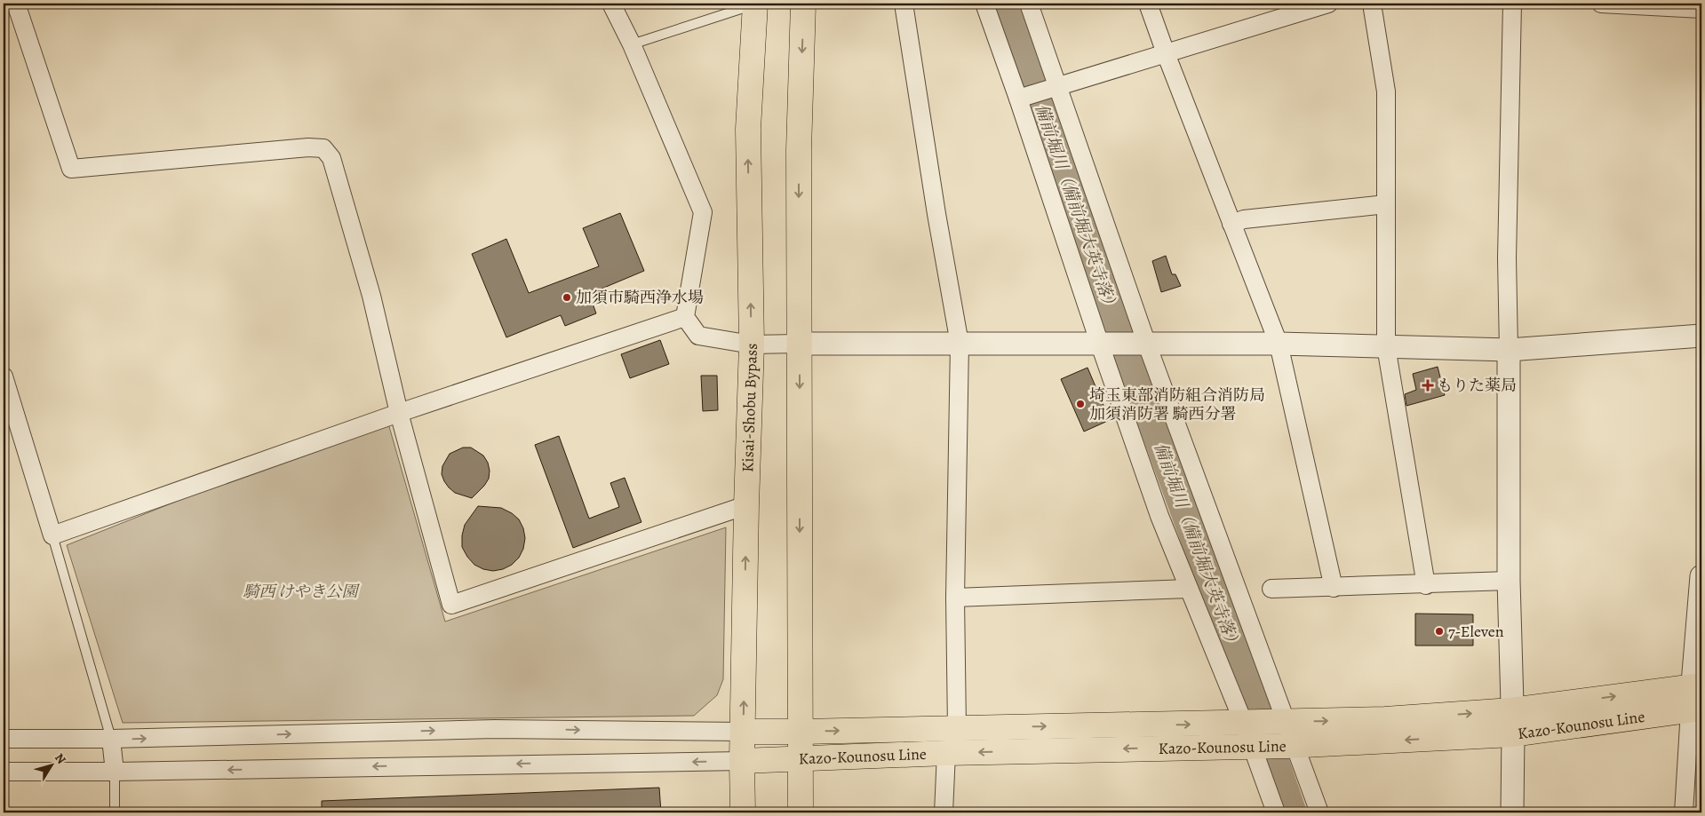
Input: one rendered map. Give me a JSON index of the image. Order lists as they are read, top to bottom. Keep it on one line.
{"streets":{"main road":["Kisai-Shobu Bypass","Kazo-Kounosu Line"]},"crossings":[["Kisai-Shobu Bypass","Kazo-Kounosu Line"]],"water":["備前堀川（備前堀大英寺落）"],"parks":["騎西 けやき公園"],"places":{"other":["加須市騎西浄水場","埼玉東部消防組合消防局 加須消防署 騎西分署","7-Eleven"],"health":["もりた薬局"]},"north":"top right"}
